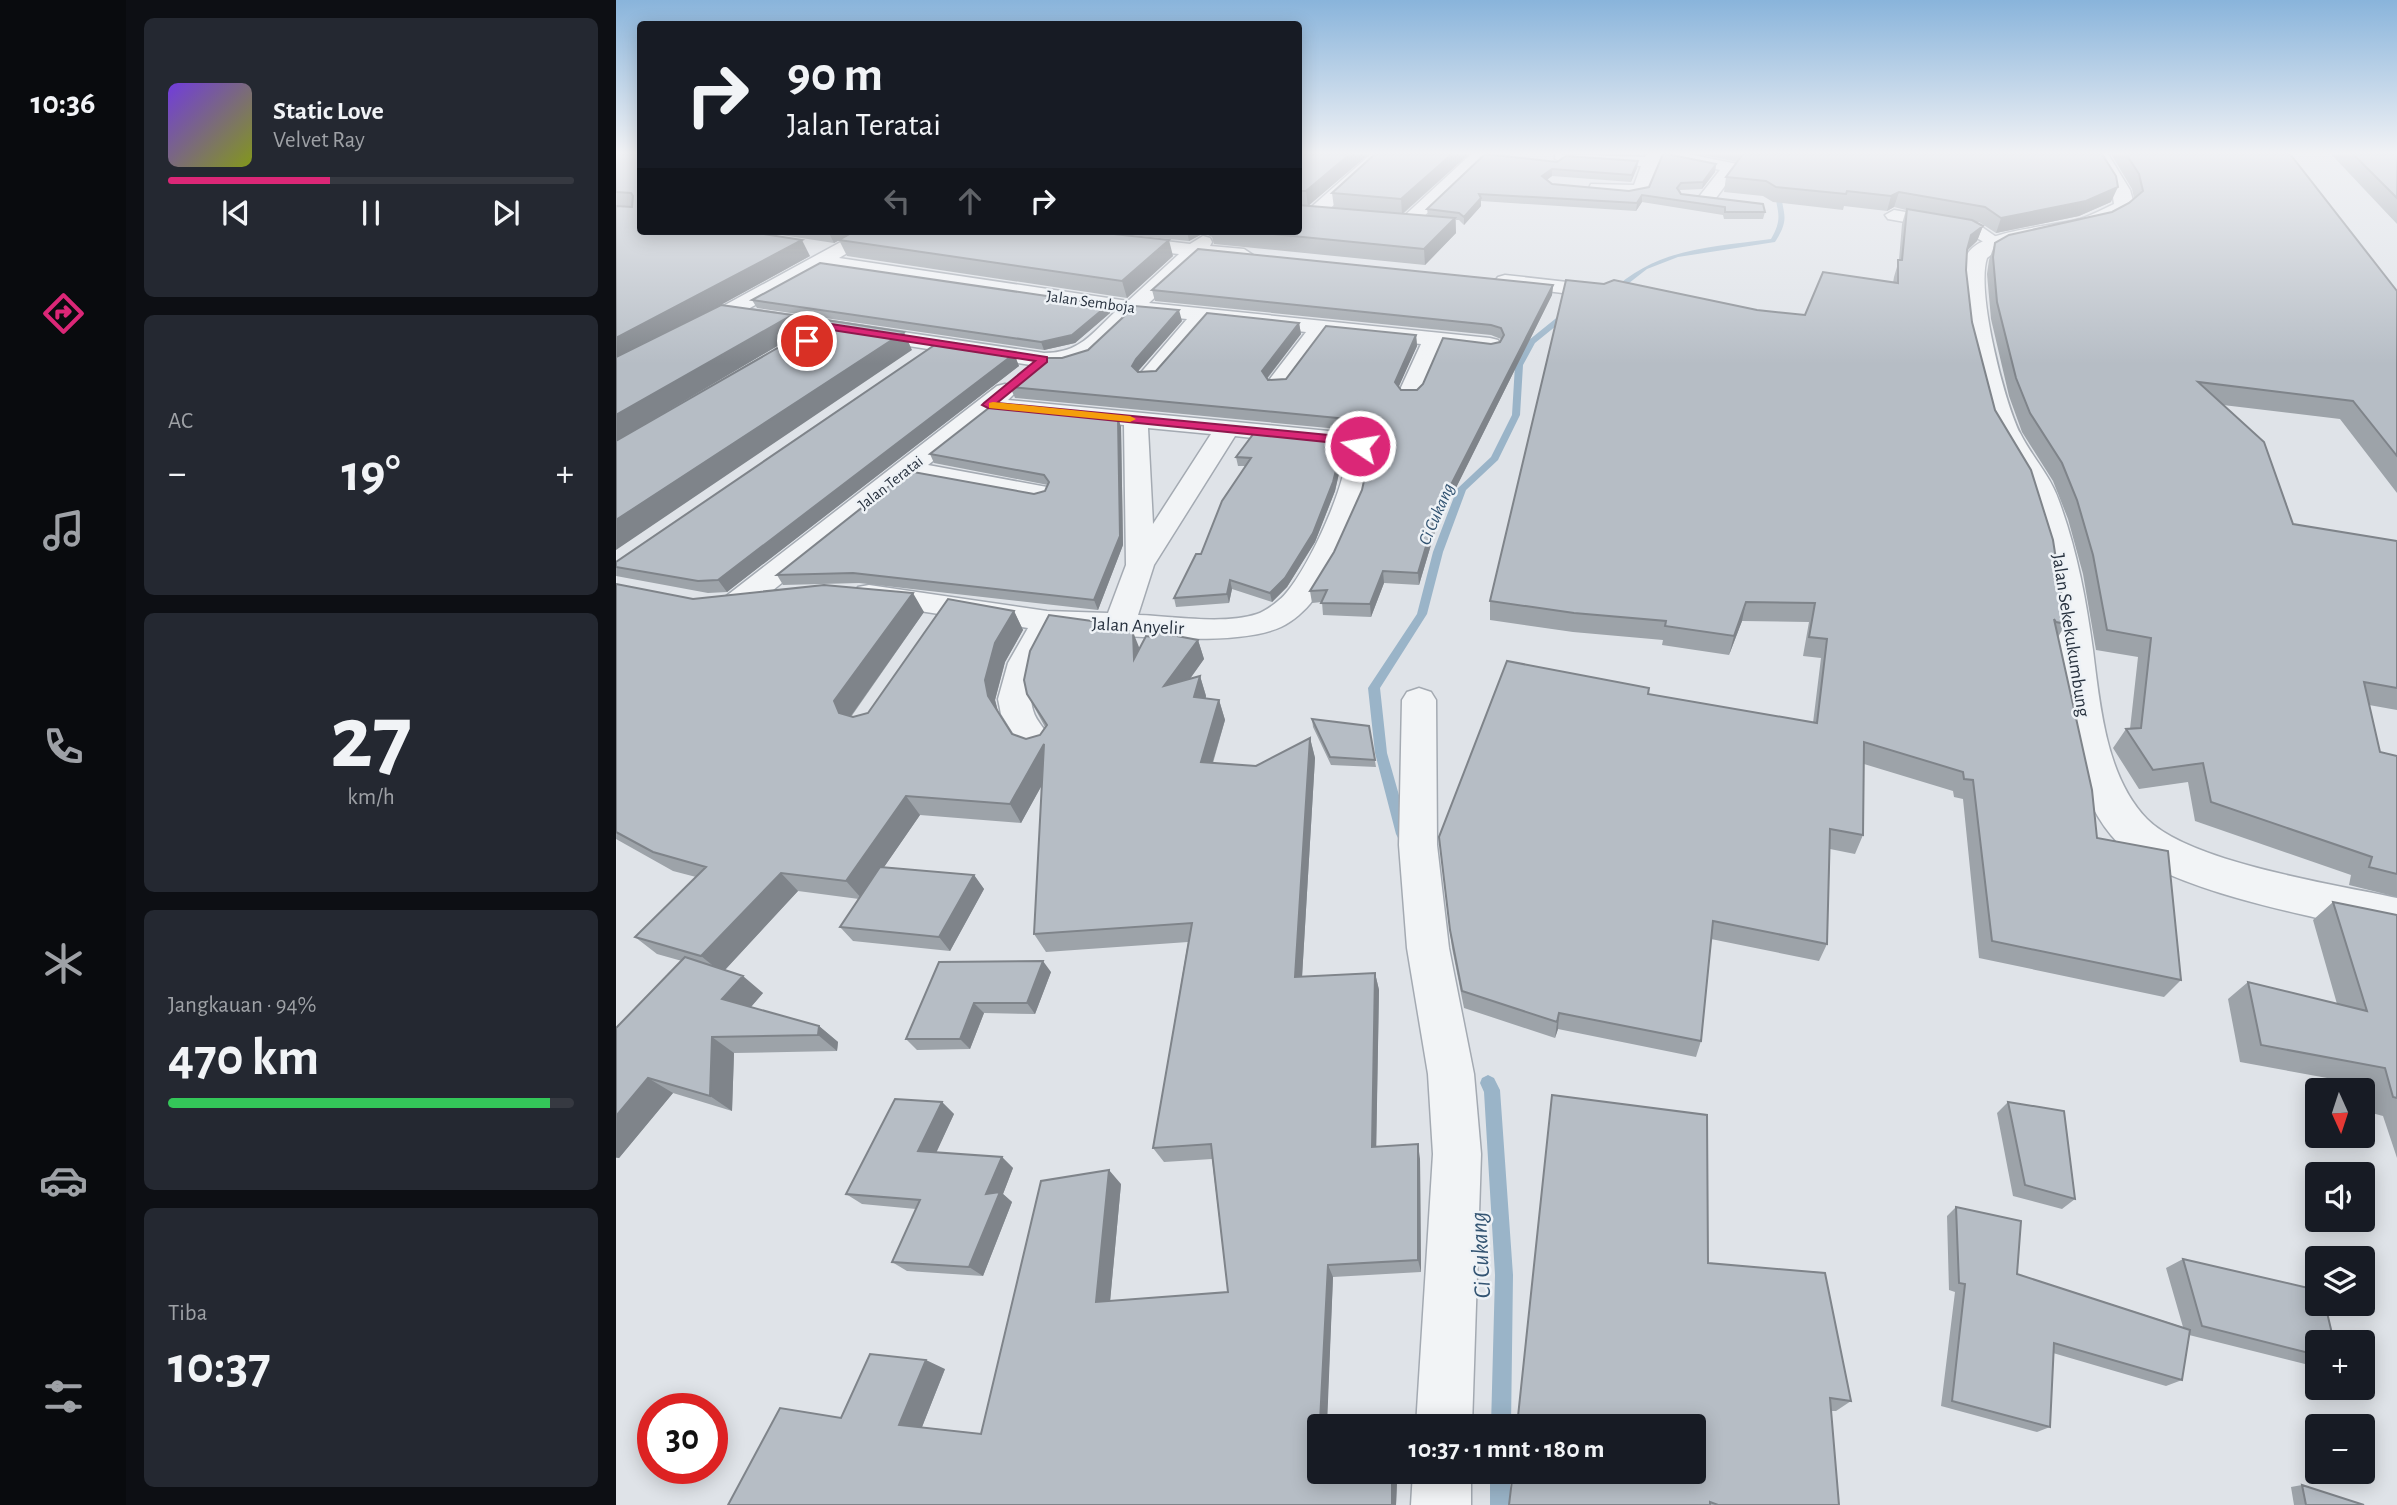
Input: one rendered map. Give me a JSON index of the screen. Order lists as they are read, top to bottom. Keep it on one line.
{"streets":{"street":["Jalan Semboja","Jalan Teratai","Jalan Anyelir","Jalan Sekekukumbung"]},"water":["Ci Cukang"],"north":"bottom","page":{"tabs":"10:36","turn":["90 m","Jalan Teratai"],"song":["Static Love","Velvet Ray"],"tile":["AC",["27","km/h"],["Jangkauan · 94%","470 km"],["Tiba","10:37"]],"heat":["−","19°","+"],"map_buttons":["+","−"],"limit":"30","trip":"10:37 · 1 mnt · 180 m"}}
